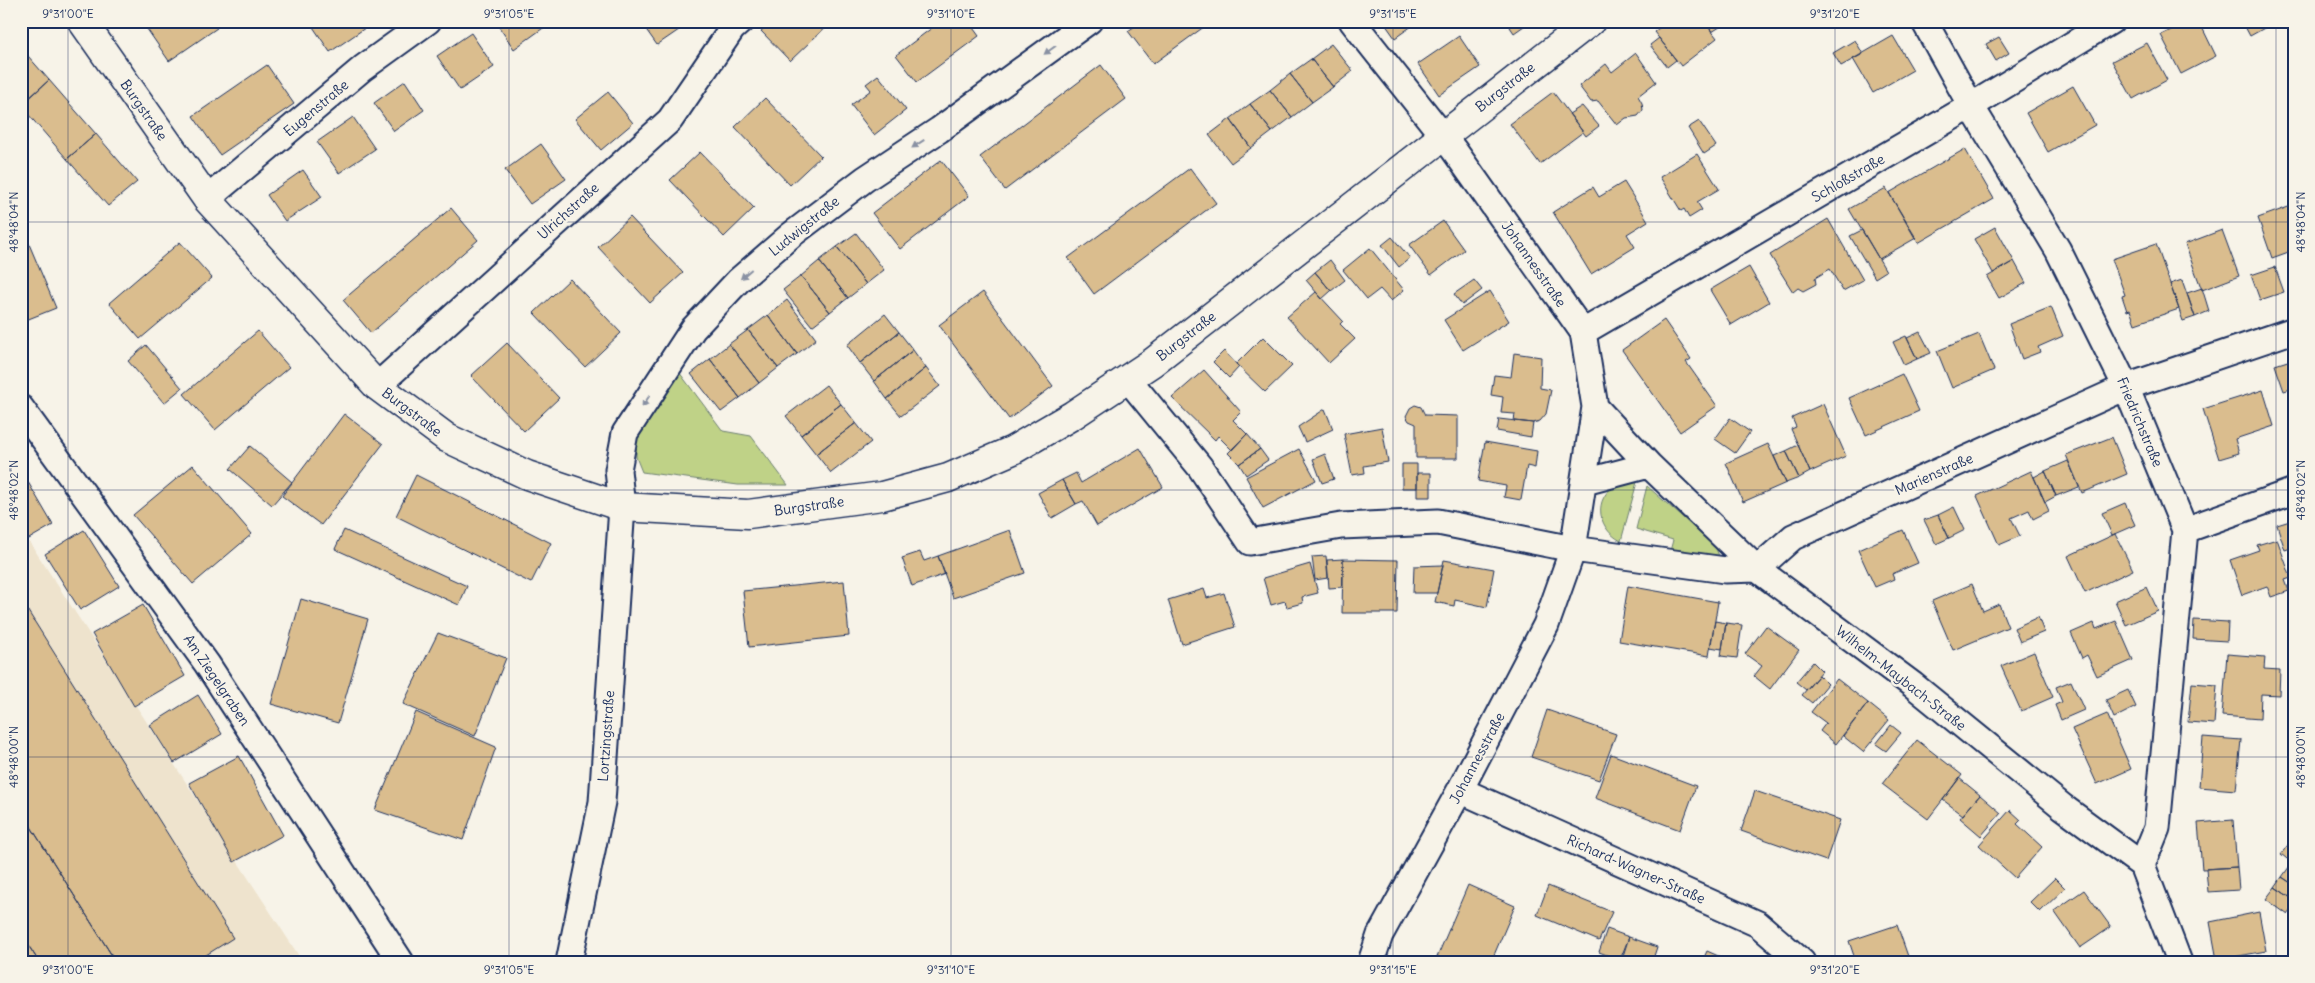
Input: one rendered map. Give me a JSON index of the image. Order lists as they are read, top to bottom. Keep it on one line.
{"streets":{"street":["Burgstraße","Eugenstraße","Schloßstraße","Ulrichstraße","Ludwigstraße","Johannesstraße","Friedrichstraße","Marienstraße","Wilhelm-Maybach-Straße","Am Ziegelgraben","Lortzingstraße","Richard-Wagner-Straße"]},"crossings":[["Burgstraße","Eugenstraße"],["Burgstraße","Ulrichstraße"],["Burgstraße","Ludwigstraße"],["Burgstraße","Johannesstraße"],["Burgstraße","Lortzingstraße"],["Schloßstraße","Johannesstraße"],["Schloßstraße","Friedrichstraße"],["Ludwigstraße","Lortzingstraße"],["Johannesstraße","Wilhelm-Maybach-Straße"],["Johannesstraße","Richard-Wagner-Straße"],["Friedrichstraße","Marienstraße"],["Friedrichstraße","Wilhelm-Maybach-Straße"],["Marienstraße","Wilhelm-Maybach-Straße"]],"one_way":["Ludwigstraße"],"coordinates":["9°31'00\"E","9°31'05\"E","9°31'10\"E","9°31'15\"E","9°31'20\"E","48°48'04\"N","48°48'02\"N","48°48'00\"N"]}
